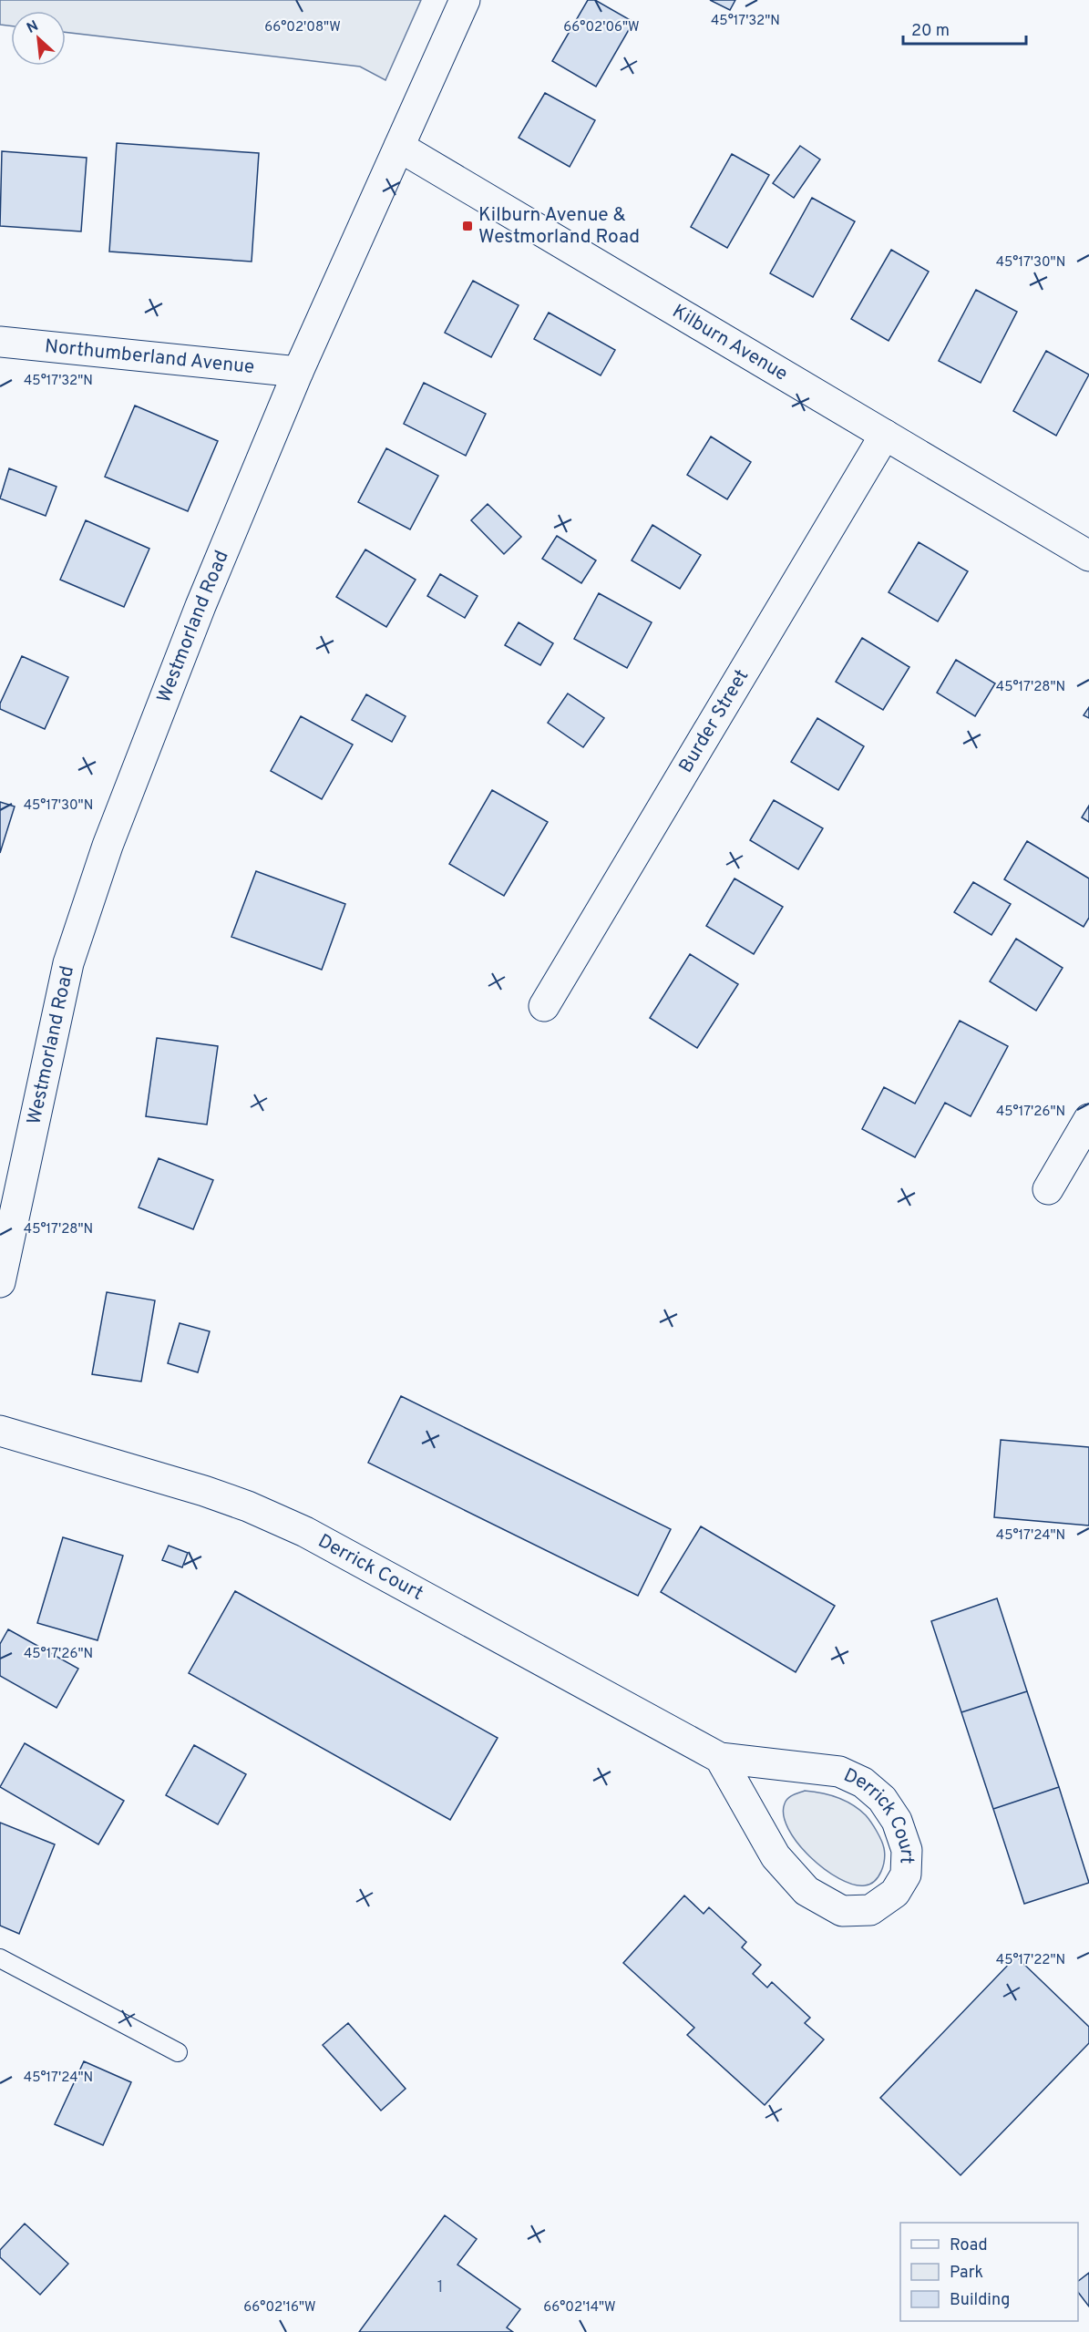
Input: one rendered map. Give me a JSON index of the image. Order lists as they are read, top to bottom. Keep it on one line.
{"streets":{"street":["Kilburn Avenue","Northumberland Avenue","Westmorland Road","Burder Street","Derrick Court"]},"crossings":[["Kilburn Avenue","Westmorland Road"],["Kilburn Avenue","Burder Street"],["Northumberland Avenue","Westmorland Road"]],"places":{"transit":["Kilburn Avenue & Westmorland Road"]},"house_numbers":["1"],"legend":["Road","Park","Building"],"scale_bar":"20 m","north":"top left","coordinates":["45°17'32\"N","66°02'08\"W","66°02'06\"W","45°17'30\"N","45°17'28\"N","45°17'26\"N","45°17'24\"N","45°17'22\"N","66°02'16\"W","66°02'14\"W"]}
